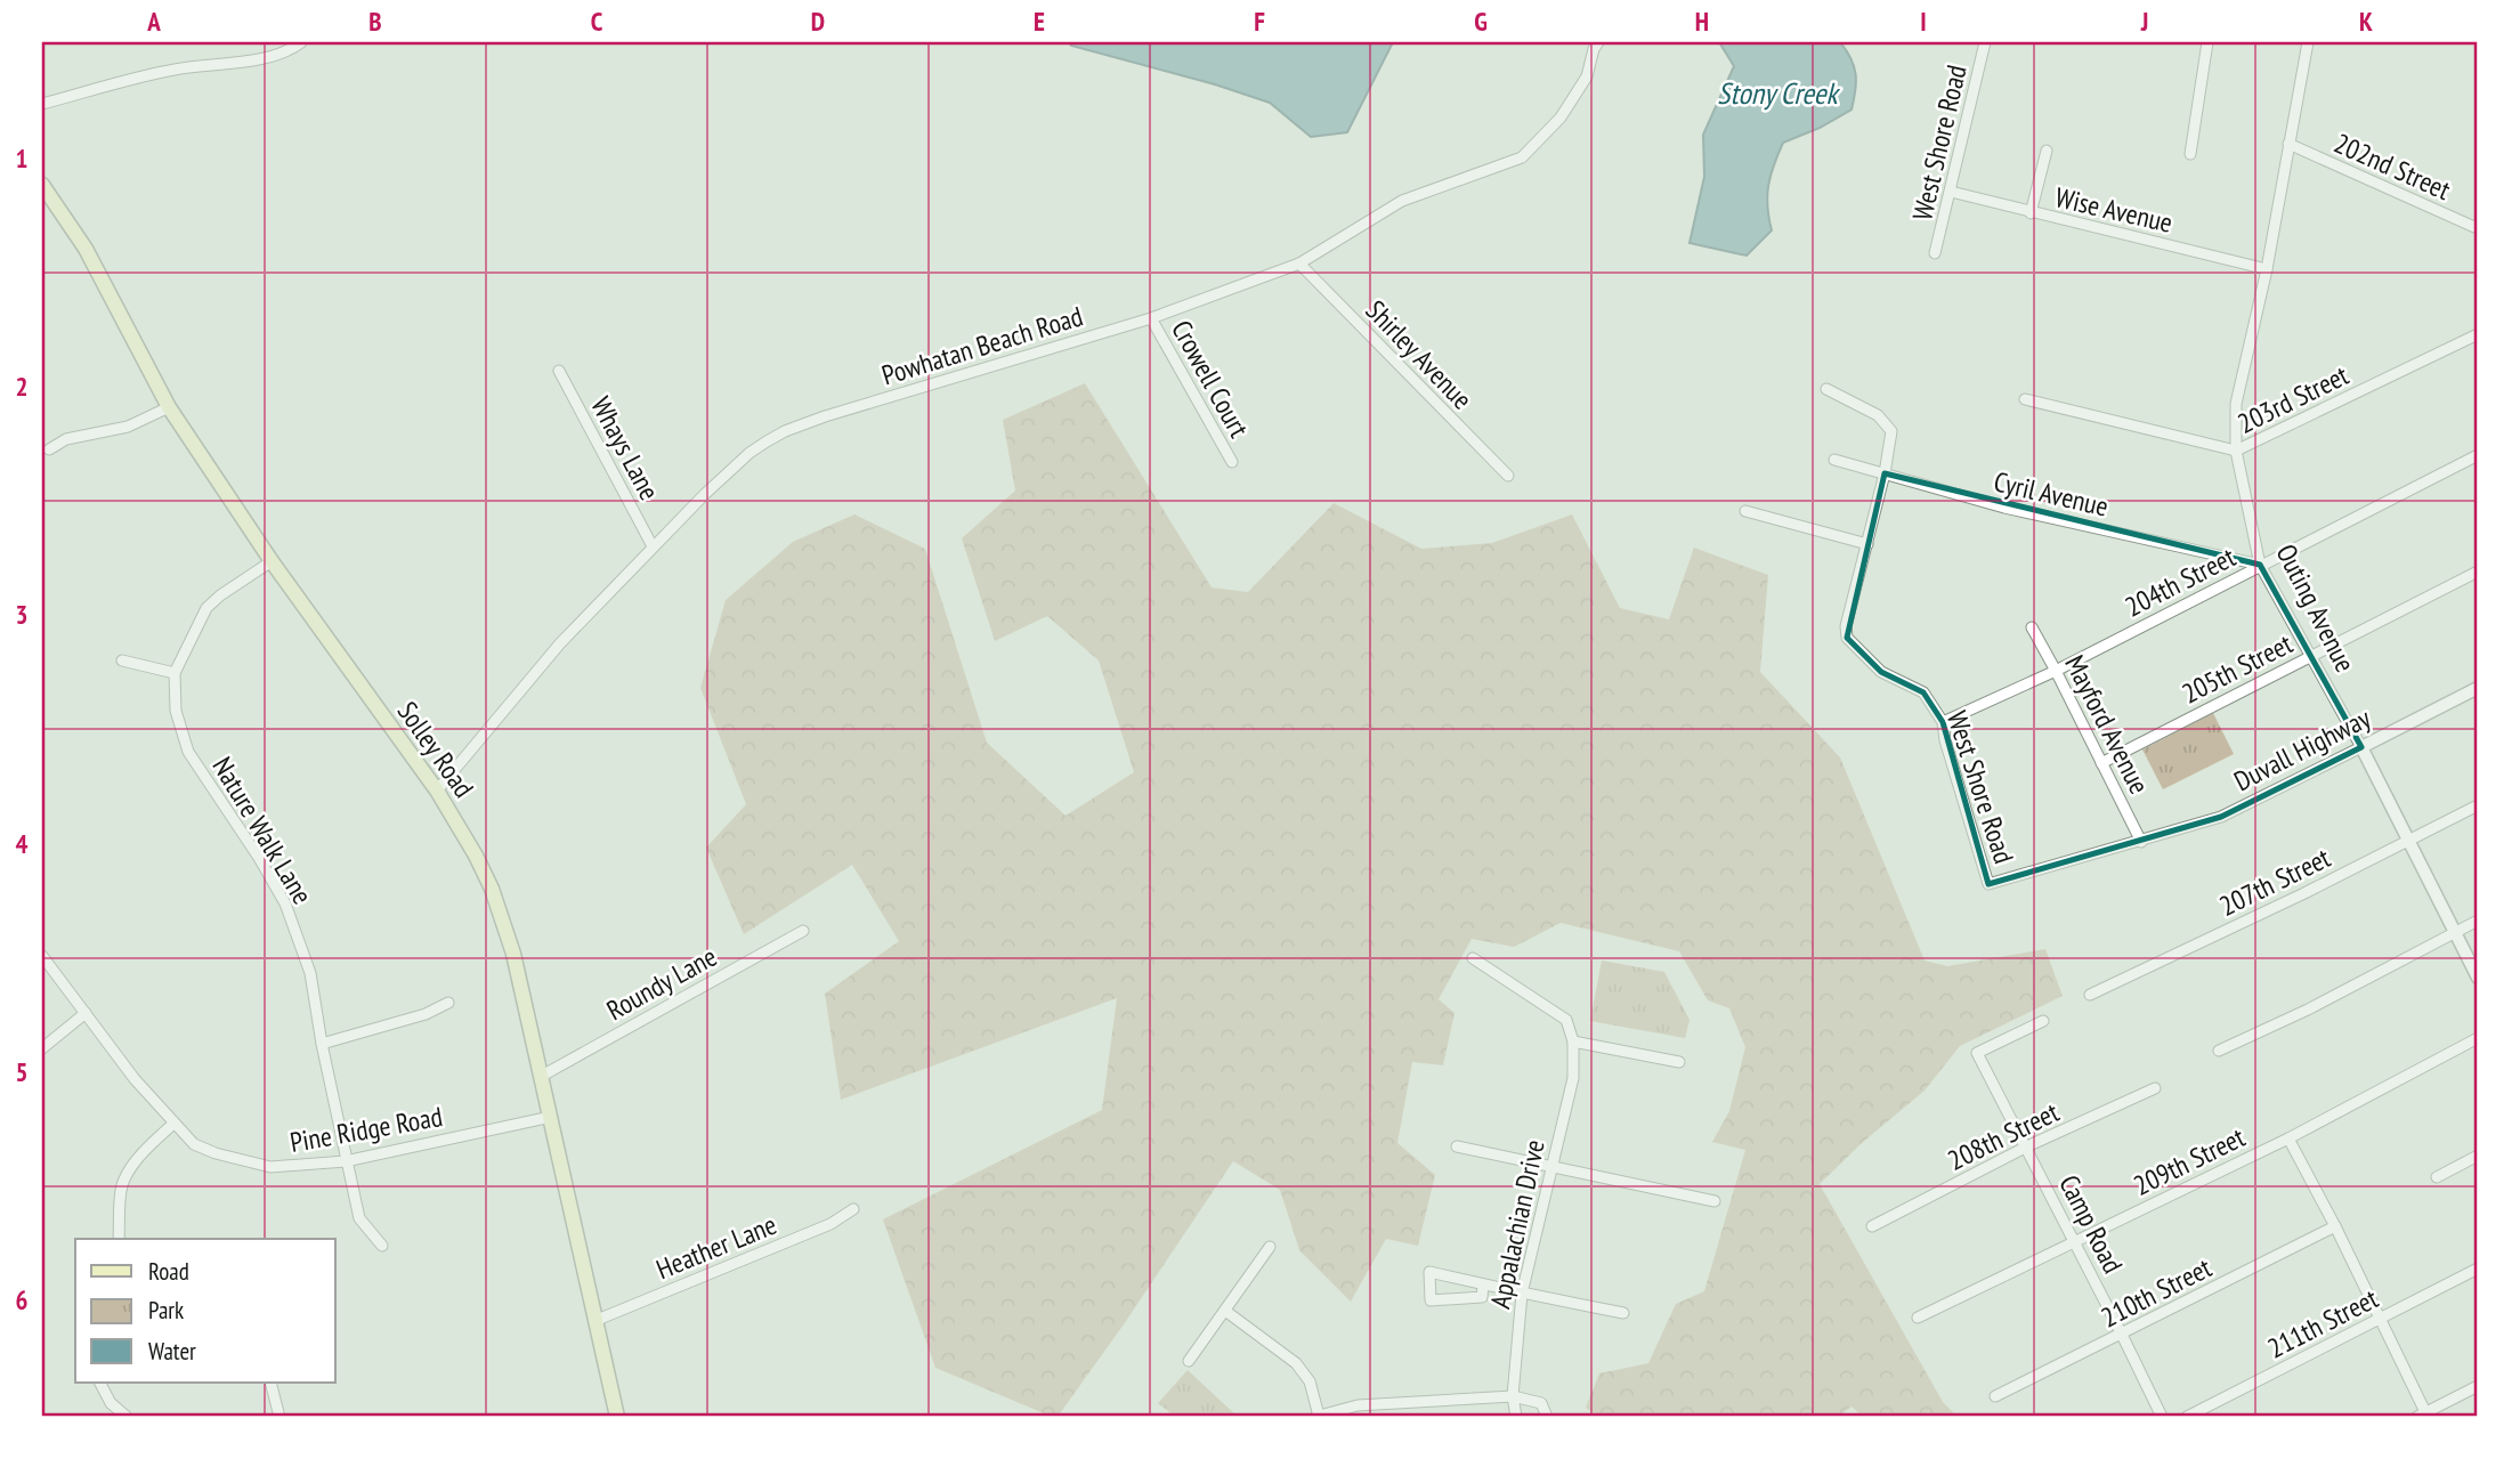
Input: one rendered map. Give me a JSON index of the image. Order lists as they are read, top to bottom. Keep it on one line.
{"streets":{"main road":["Solley Road"],"street":["West Shore Road","202nd Street","Wise Avenue","Powhatan Beach Road","Shirley Avenue","Crowell Court","203rd Street","Whays Lane","Cyril Avenue","204th Street","Outing Avenue","205th Street","Mayford Avenue","Duvall Highway","Nature Walk Lane","207th Street","Roundy Lane","Pine Ridge Road","208th Street","209th Street","Appalachian Drive","Camp Road","Heather Lane","210th Street","211th Street"]},"crossings":[["West Shore Road","Wise Avenue"],["West Shore Road","Cyril Avenue"],["West Shore Road","204th Street"],["West Shore Road","Mayford Avenue"],["West Shore Road","Duvall Highway"],["202nd Street","Outing Avenue"],["Wise Avenue","Outing Avenue"],["Powhatan Beach Road","Shirley Avenue"],["Powhatan Beach Road","Crowell Court"],["Powhatan Beach Road","Whays Lane"],["Powhatan Beach Road","Solley Road"],["203rd Street","Outing Avenue"],["Cyril Avenue","204th Street"],["Cyril Avenue","Outing Avenue"],["204th Street","Outing Avenue"],["204th Street","Mayford Avenue"],["Outing Avenue","205th Street"],["Outing Avenue","Duvall Highway"],["Outing Avenue","207th Street"],["205th Street","Mayford Avenue"],["Mayford Avenue","Duvall Highway"],["Solley Road","Nature Walk Lane"],["Solley Road","Roundy Lane"],["Solley Road","Pine Ridge Road"],["Solley Road","Heather Lane"],["Nature Walk Lane","Pine Ridge Road"],["208th Street","Camp Road"],["209th Street","Camp Road"],["Camp Road","210th Street"]],"water":["Stony Creek"],"legend":["Road","Park","Water"],"grid":{"columns":["A","B","C","D","E","F","G","H","I","J","K"],"rows":["1","2","3","4","5","6"]}}
